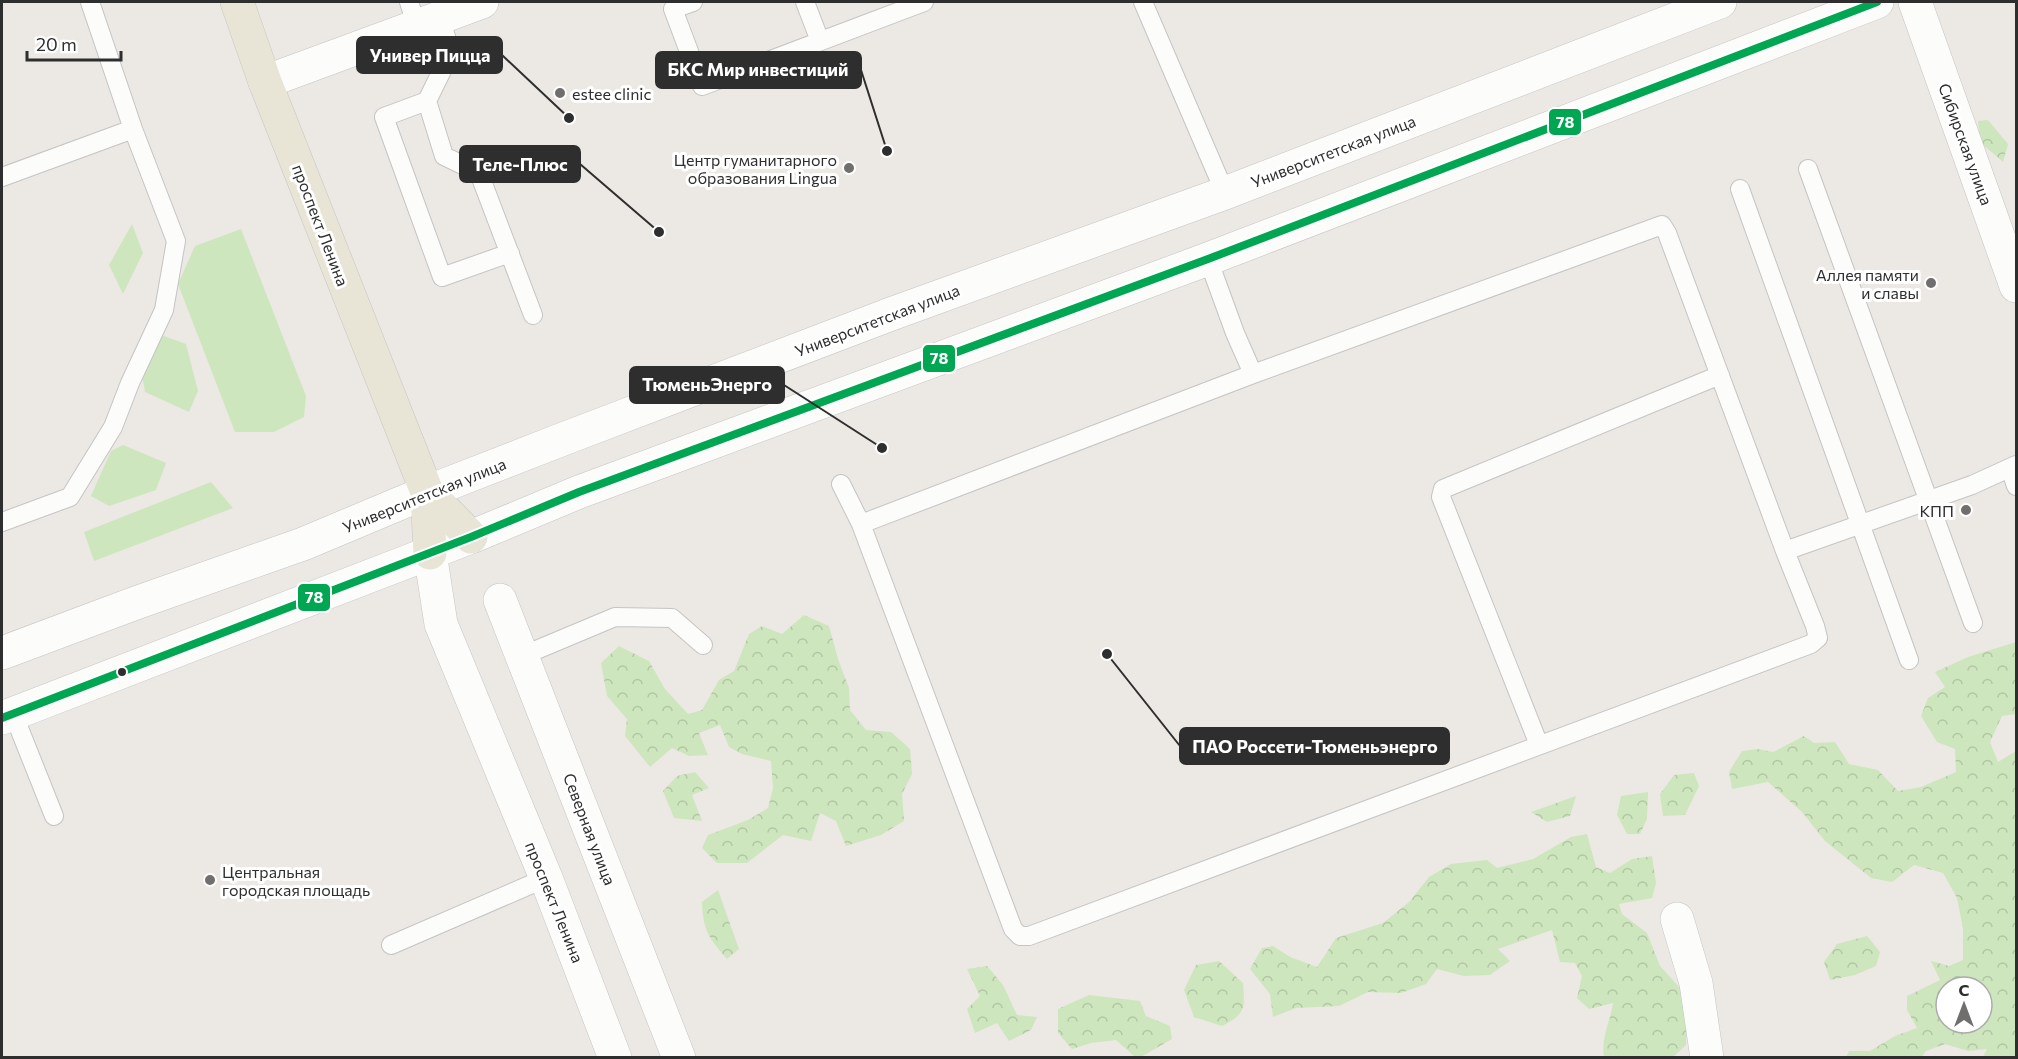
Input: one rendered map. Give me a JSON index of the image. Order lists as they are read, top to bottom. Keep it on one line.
{"streets":{"main road":["Сибирская улица","Университетская улица","проспект Ленина","Северная улица"]},"crossings":[["Университетская улица","проспект Ленина"]],"places":["estee clinic","Универ Пицца","БКС Мир инвестиций","Центр гуманитарного образования Lingua","Теле-Плюс","Аллея памяти и славы","ТюменьЭнерго","КПП","ПАО Россети-Тюменьэнерго","Центральная городская площадь"],"lines":["transit line 78"],"scale_bar":"20 m","north":"top"}
